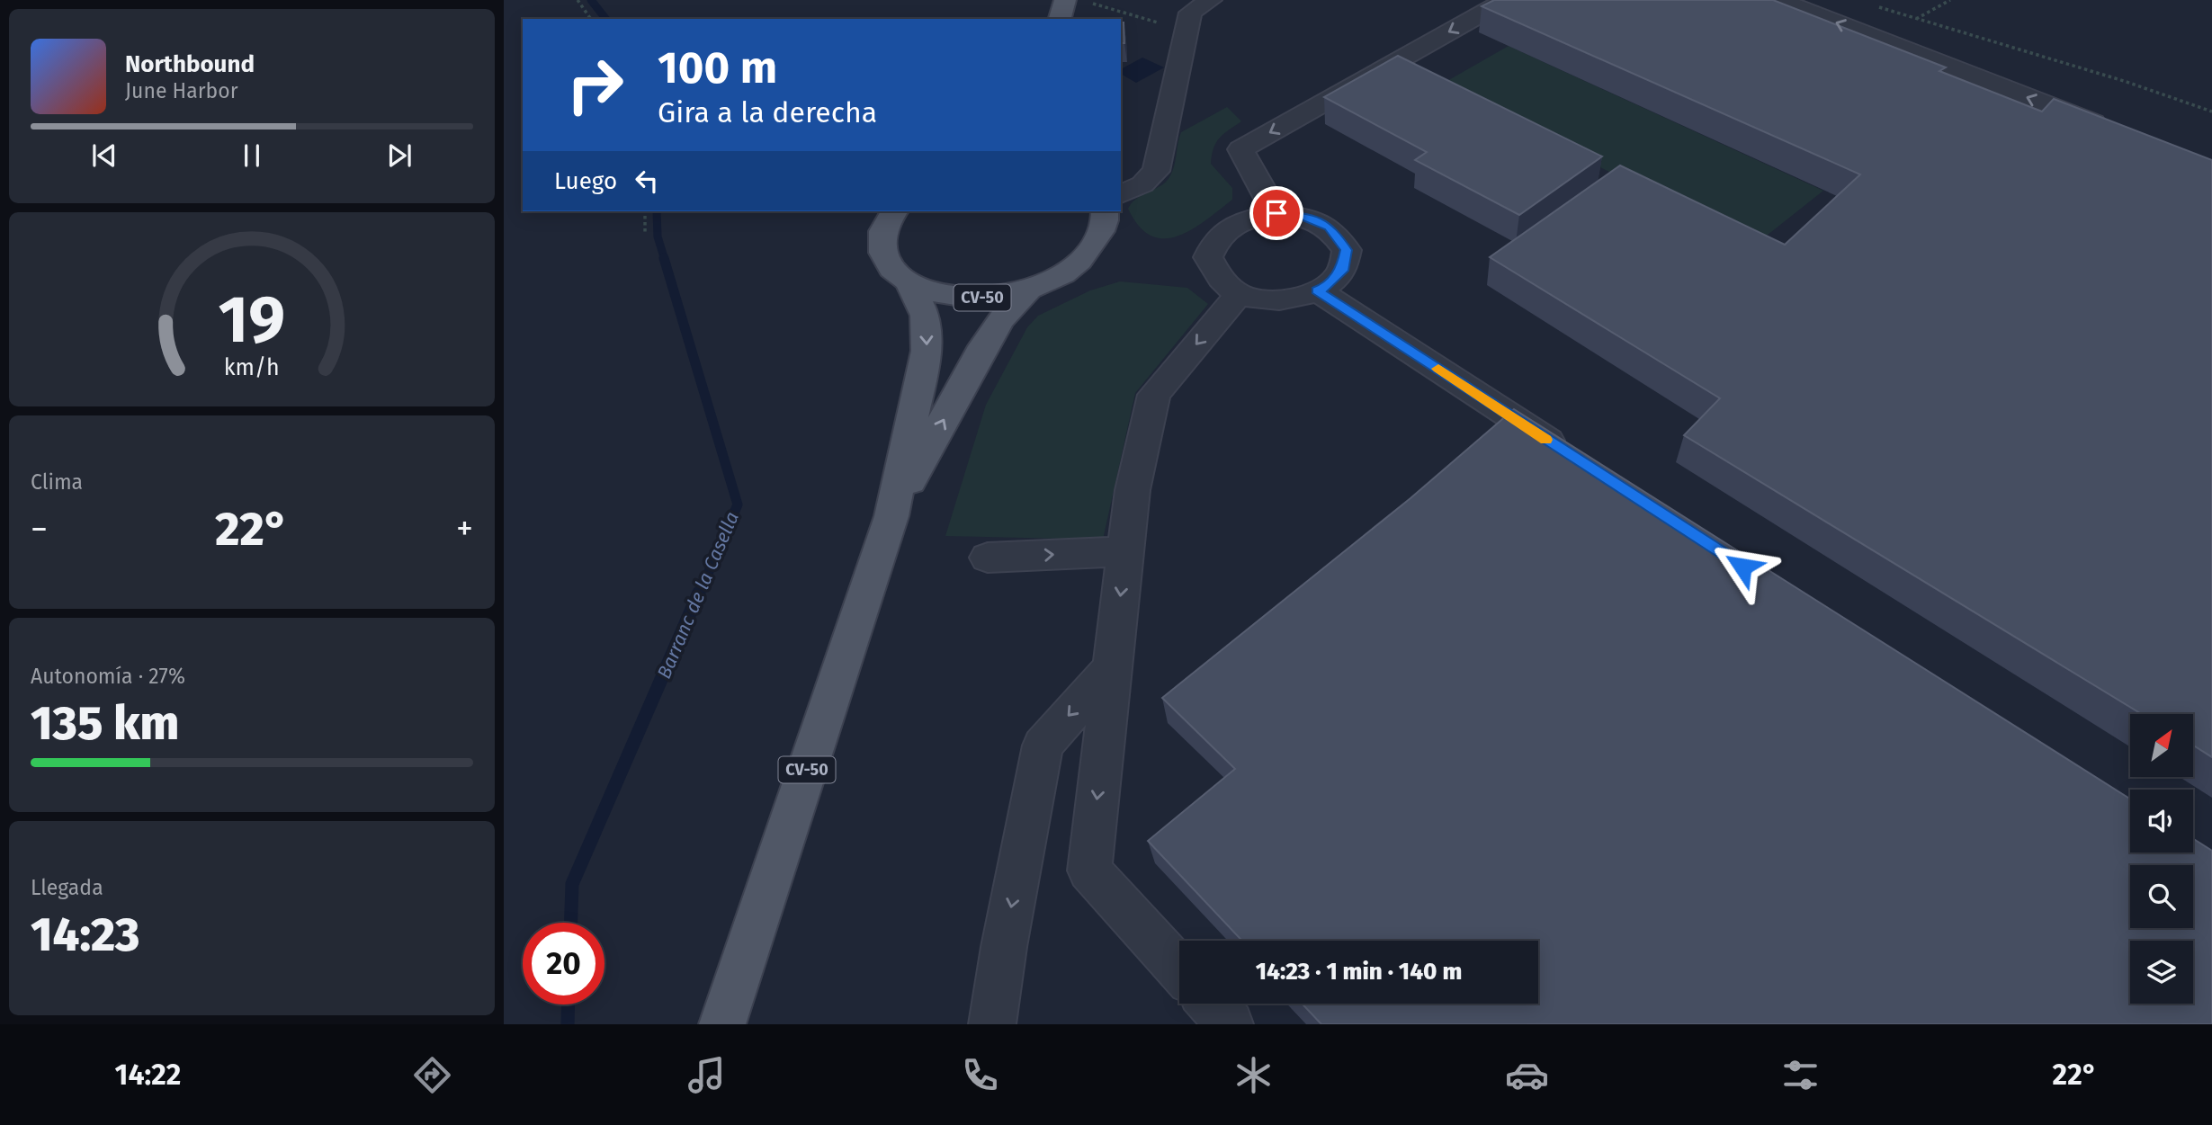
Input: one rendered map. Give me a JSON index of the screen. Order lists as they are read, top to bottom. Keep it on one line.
{"streets":{"main road":["CV-50"]},"water":["Barranc de la Casella"],"north":"top right","page":{"turn":["100 m","Gira a la derecha"],"song":["Northbound","June Harbor"],"then":"Luego","tile":["Clima",["Autonomía · 27%","135 km"],["Llegada","14:23"]],"heat":["−","22°","+"],"limit":"20","trip":"14:23 · 1 min · 140 m","tabs":["14:22","22°"],"gauge":["19","km/h"]}}
